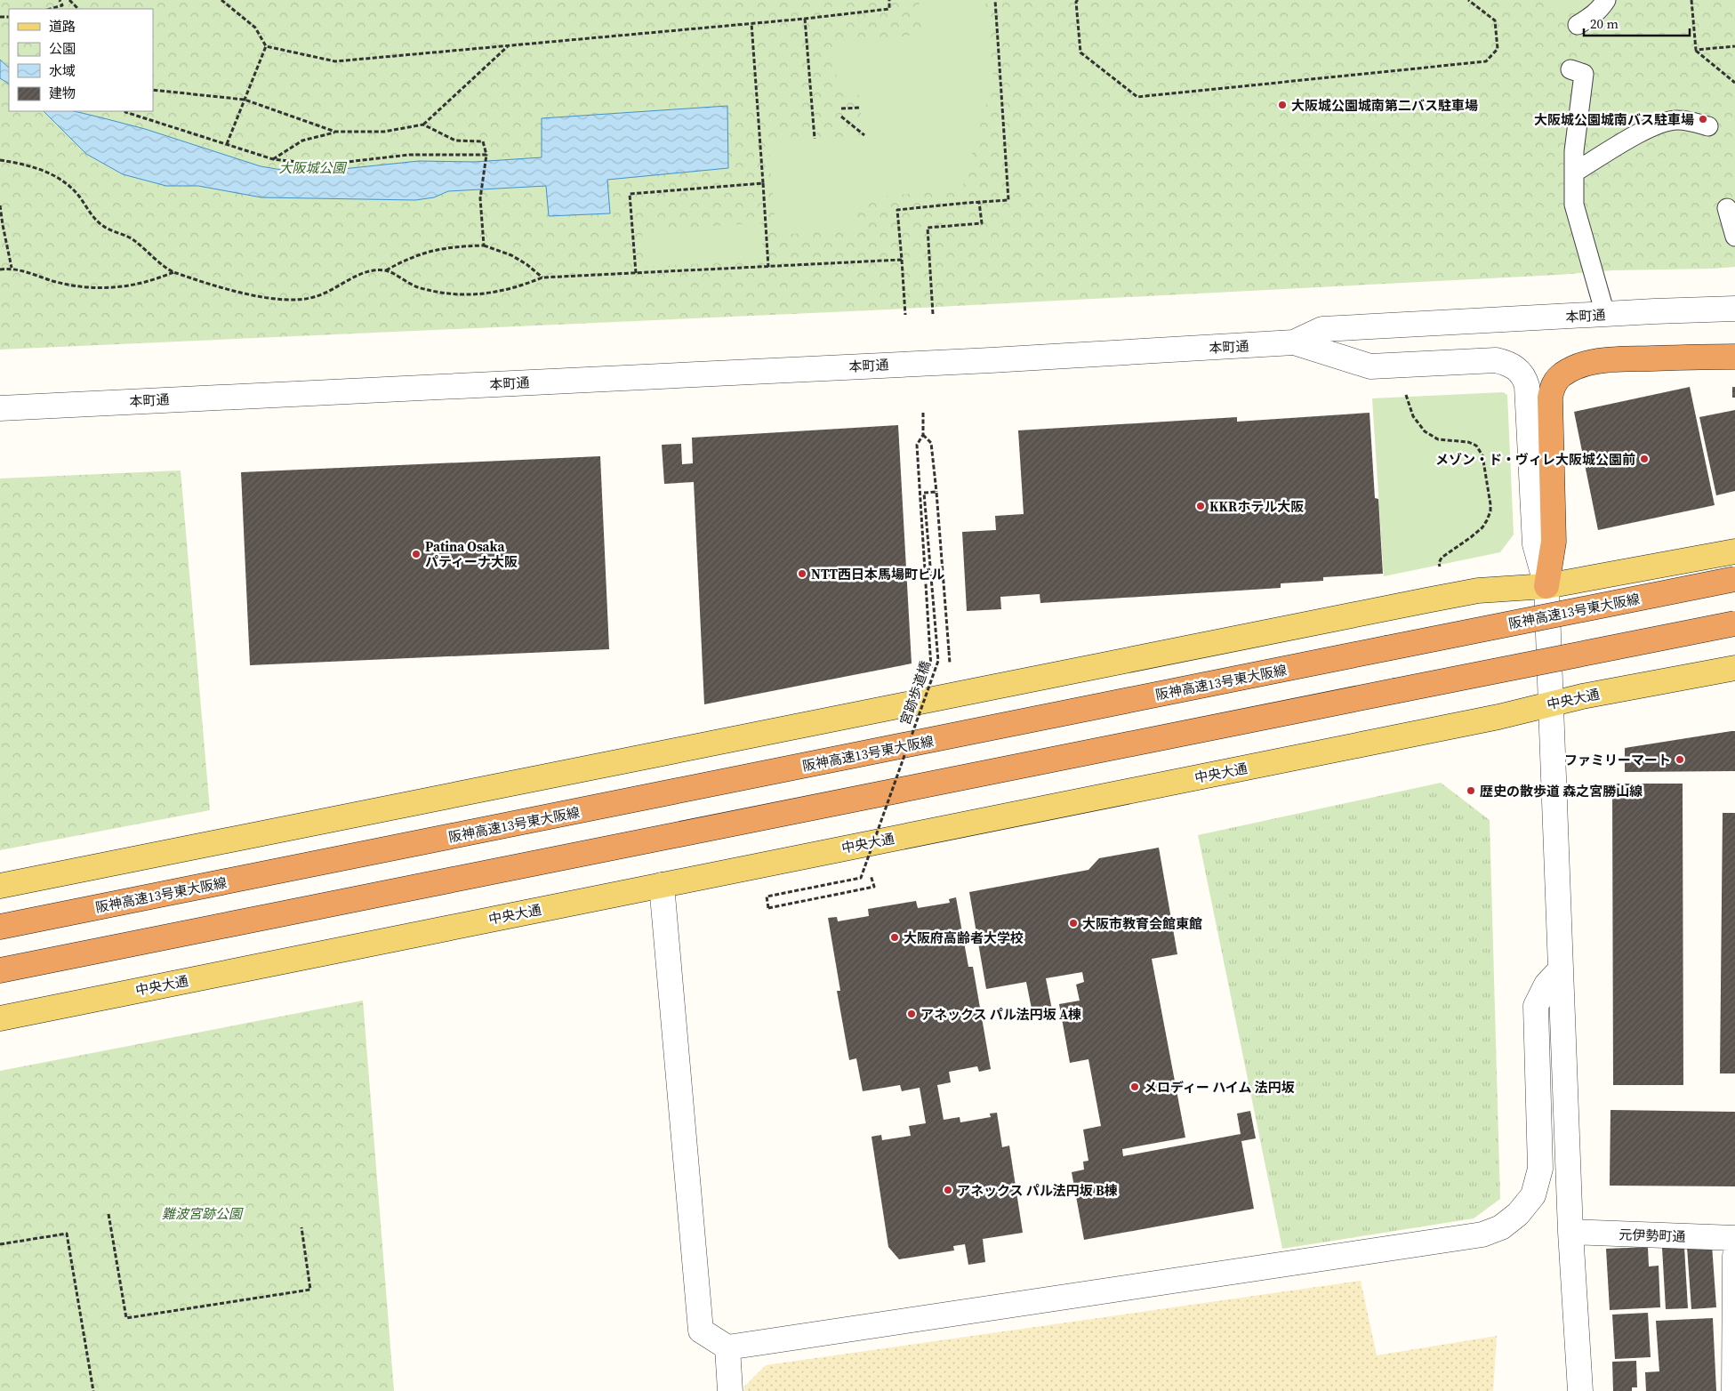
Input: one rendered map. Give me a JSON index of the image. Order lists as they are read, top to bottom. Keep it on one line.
{"streets":{"highway":["阪神高速13号東大阪線"],"main road":["中央大通"],"street":["本町通","元伊勢町通"],"path":["宮跡歩道橋"]},"parks":["大阪城公園","難波宮跡公園"],"places":["大阪城公園城南第二バス駐車場","大阪城公園城南バス駐車場","メゾン・ド・ヴィレ大阪城公園前","KKRホテル大阪","Patina Osaka パティーナ大阪","NTT西日本馬場町ビル","ファミリーマート","歴史の散歩道 森之宮勝山線","大阪市教育会館東館","大阪府高齢者大学校","アネックス パル法円坂 A棟","メロディー ハイム 法円坂","アネックス パル法円坂 B棟"],"legend":["道路","公園","水域","建物"],"scale_bar":"20 m"}
